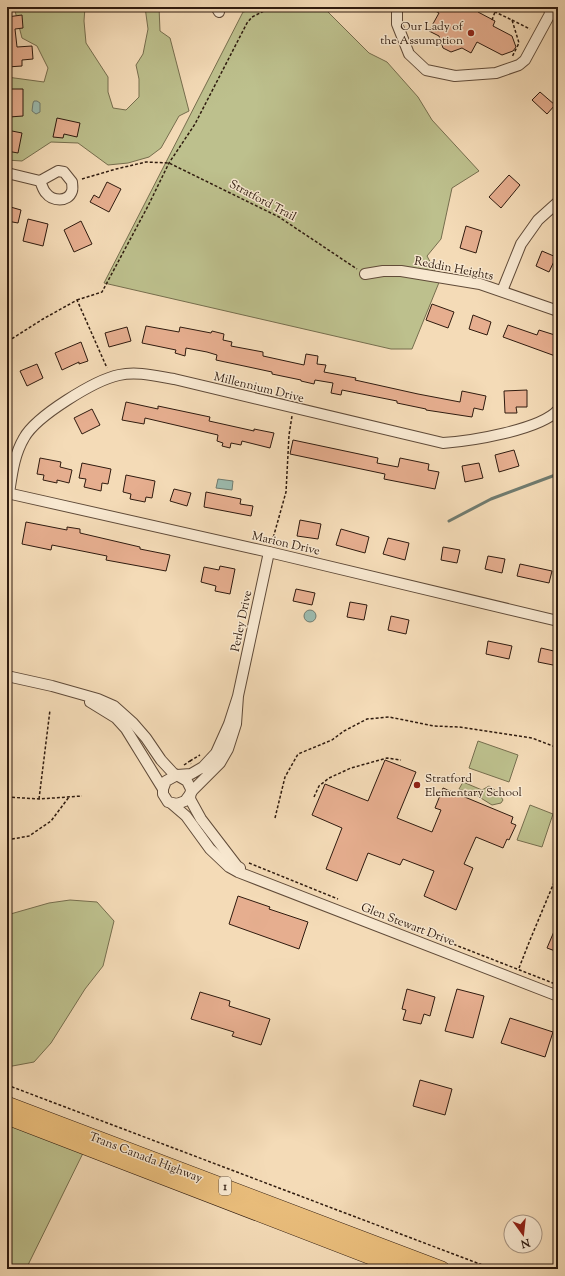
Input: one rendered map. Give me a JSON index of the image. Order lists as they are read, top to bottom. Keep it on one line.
{"streets":{"highway":["Trans Canada Highway","1"],"street":["Reddin Heights","Millennium Drive","Marion Drive","Perley Drive","Glen Stewart Drive"],"path":["Stratford Trail"]},"crossings":[["Stratford Trail","Reddin Heights"],["Millennium Drive","Marion Drive"],["Marion Drive","Perley Drive"],["Perley Drive","Glen Stewart Drive"]],"places":["Our Lady of the Assumption","Stratford Elementary School"],"north":"bottom"}
